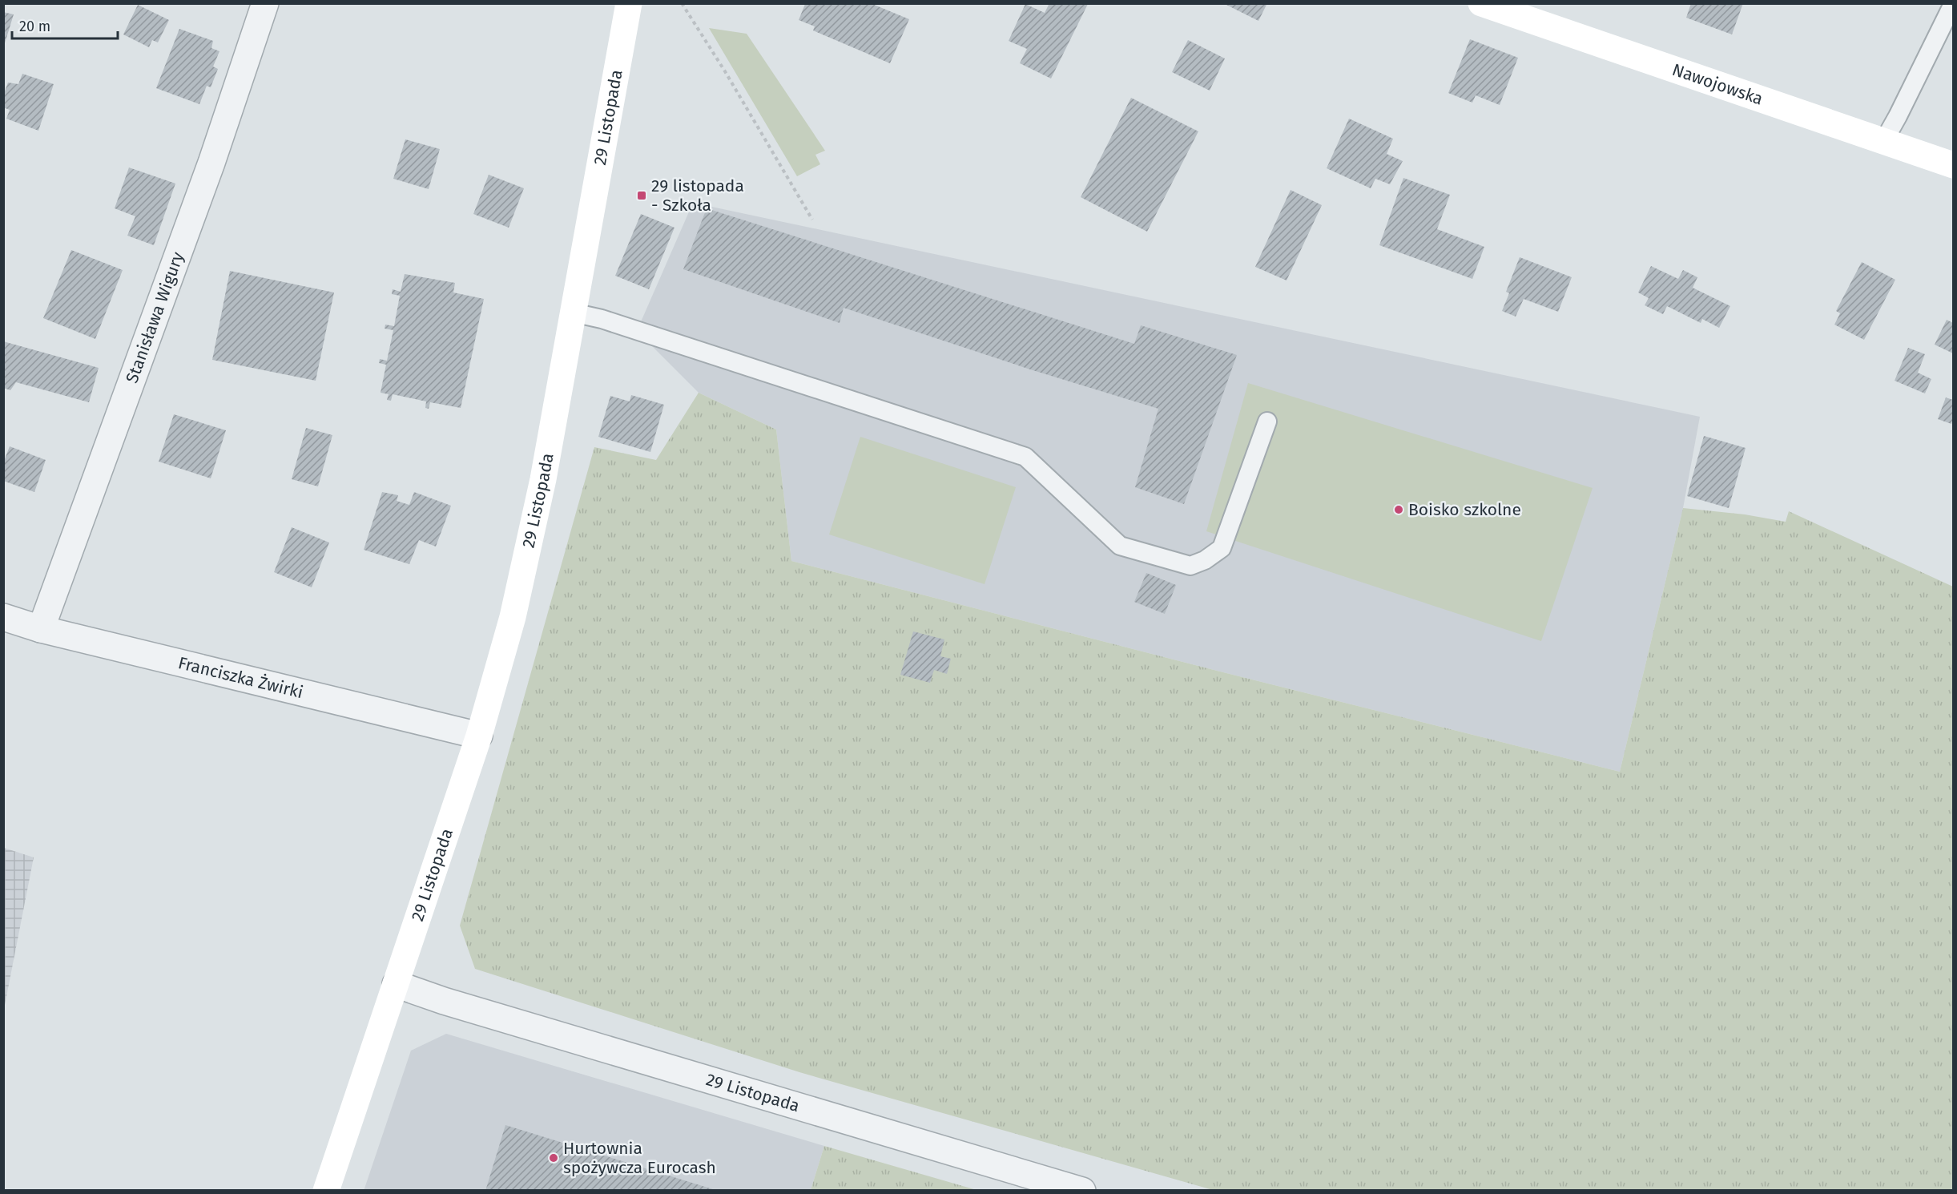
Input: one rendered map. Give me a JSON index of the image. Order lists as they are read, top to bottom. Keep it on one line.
{"streets":{"street":["Nawojowska","29 Listopada","Stanisława Wigury","Franciszka Żwirki"]},"crossings":[["29 Listopada","Franciszka Żwirki"],["Stanisława Wigury","Franciszka Żwirki"]],"places":{"transit":["29 listopada - Szkoła"],"other":["Boisko szkolne","Hurtownia spożywcza Eurocash"]},"scale_bar":"20 m"}
